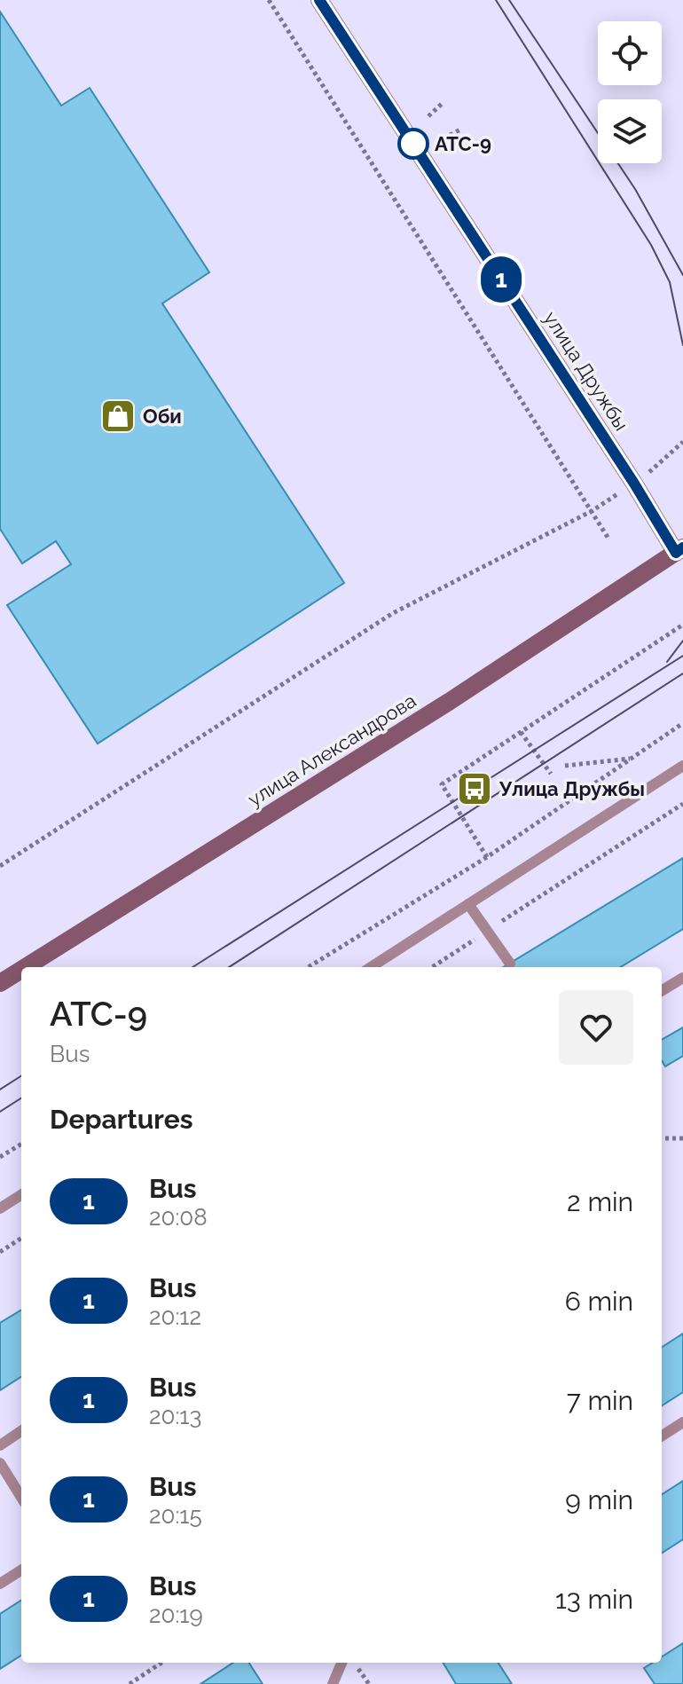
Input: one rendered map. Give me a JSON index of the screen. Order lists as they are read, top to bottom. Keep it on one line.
{"streets":{"main road":["улица Александрова"],"street":["улица Дружбы"]},"crossings":[["улица Дружбы","улица Александрова"]],"places":{"other":["АТС-9"],"shop":["Оби"],"bus stop":["Улица Дружбы"]},"lines":["bus line 1"],"page":{"on_map":"1","heading":[["АТС-9","Bus"],"Departures"],"list":[{"mark":"1","name":"Bus","note":"20:08","value":"2 min"},{"mark":"1","name":"Bus","note":"20:12","value":"6 min"},{"mark":"1","name":"Bus","note":"20:13","value":"7 min"},{"mark":"1","name":"Bus","note":"20:15","value":"9 min"},{"mark":"1","name":"Bus","note":"20:19","value":"13 min"}]}}
